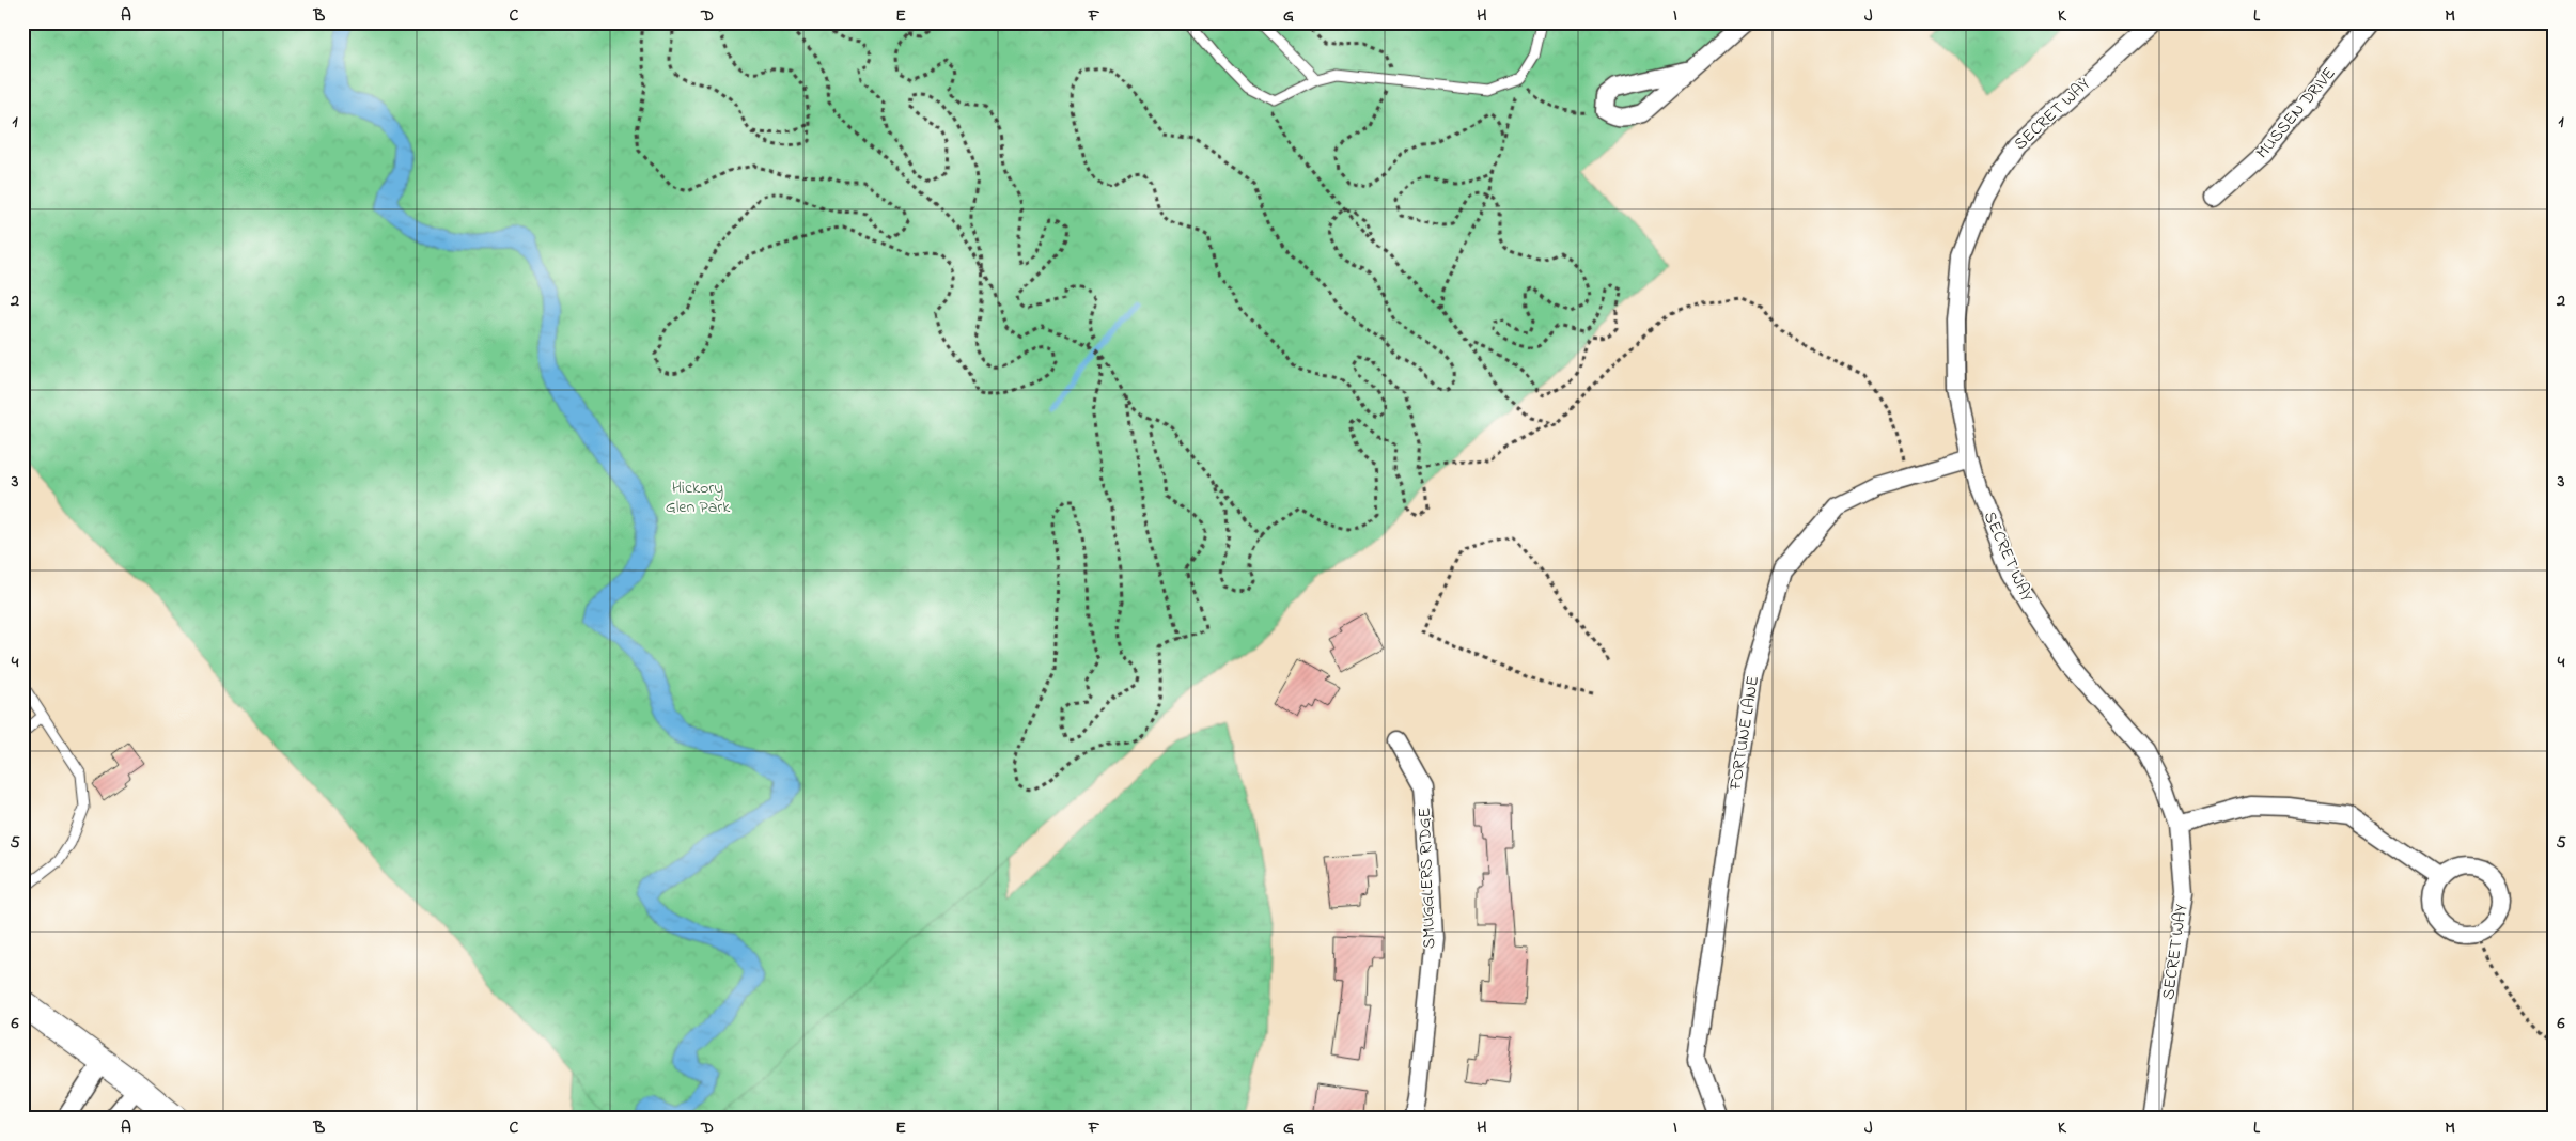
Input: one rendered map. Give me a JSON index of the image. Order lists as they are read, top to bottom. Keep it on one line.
{"streets":{"street":["MUSSEN DRIVE","SECRET WAY","FORTUNE LANE","SMUGGLERS RIDGE"]},"crossings":[["SECRET WAY","FORTUNE LANE"]],"parks":["Hickory Glen Park"],"grid":{"columns":["A","B","C","D","E","F","G","H","I","J","K","L","M"],"rows":["1","2","3","4","5","6"]}}
